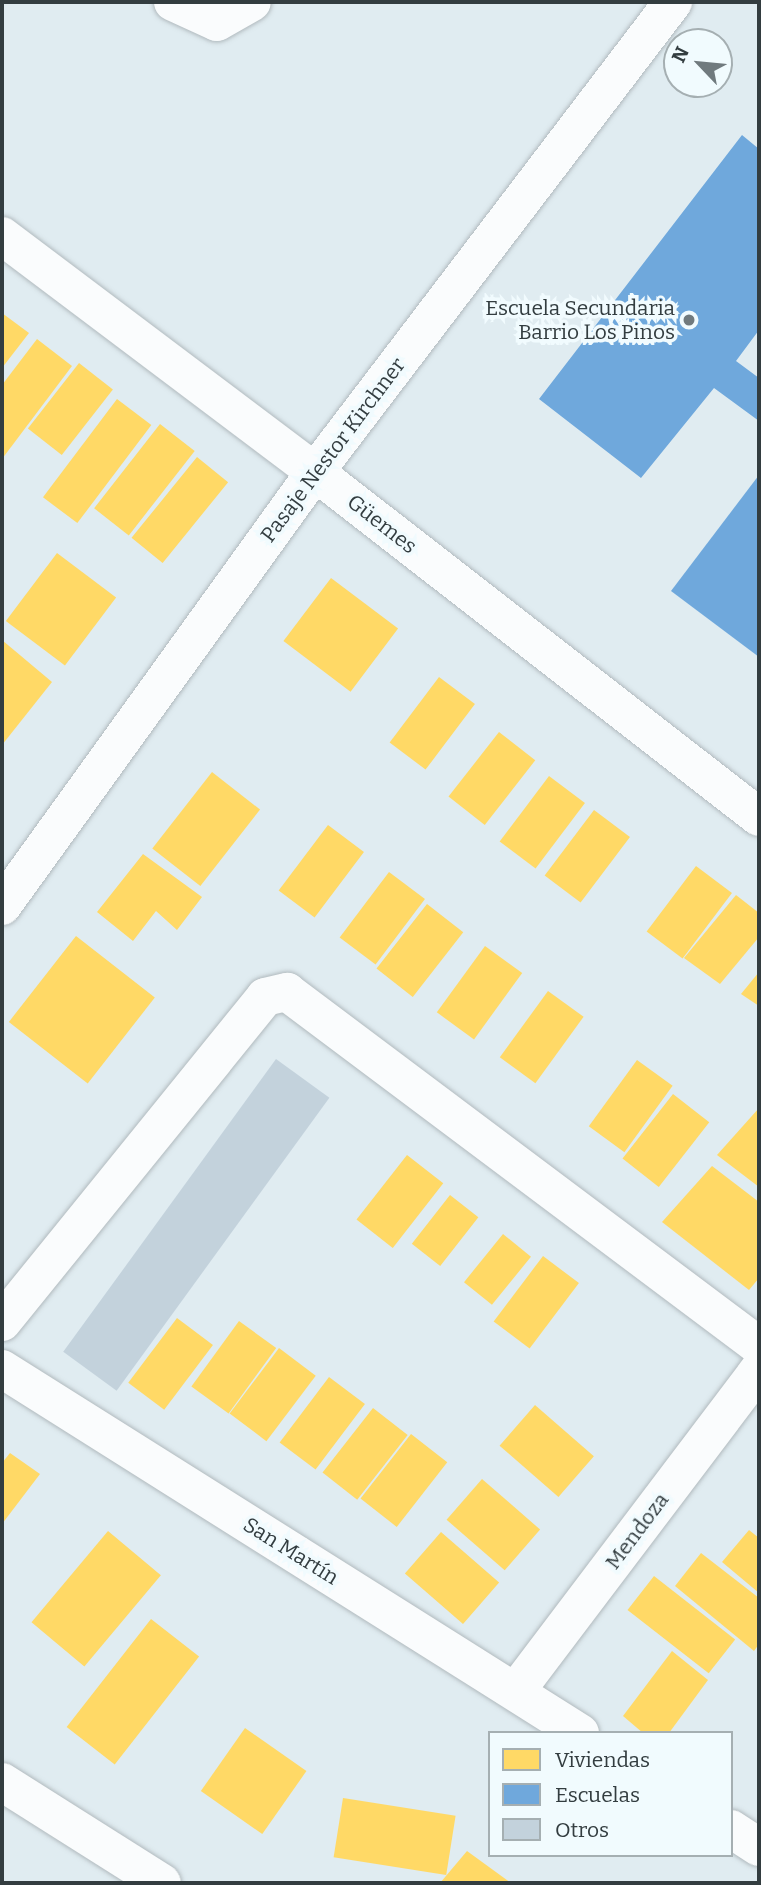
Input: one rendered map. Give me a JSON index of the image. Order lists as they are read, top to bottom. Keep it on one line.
{"streets":{"street":["Pasaje Nestor Kirchner","Güemes","Mendoza","San Martín"]},"crossings":[["Pasaje Nestor Kirchner","Güemes"],["Mendoza","San Martín"]],"places":["Escuela Secundaria Barrio Los Pinos"],"legend":["Viviendas","Escuelas","Otros"],"north":"top left"}
